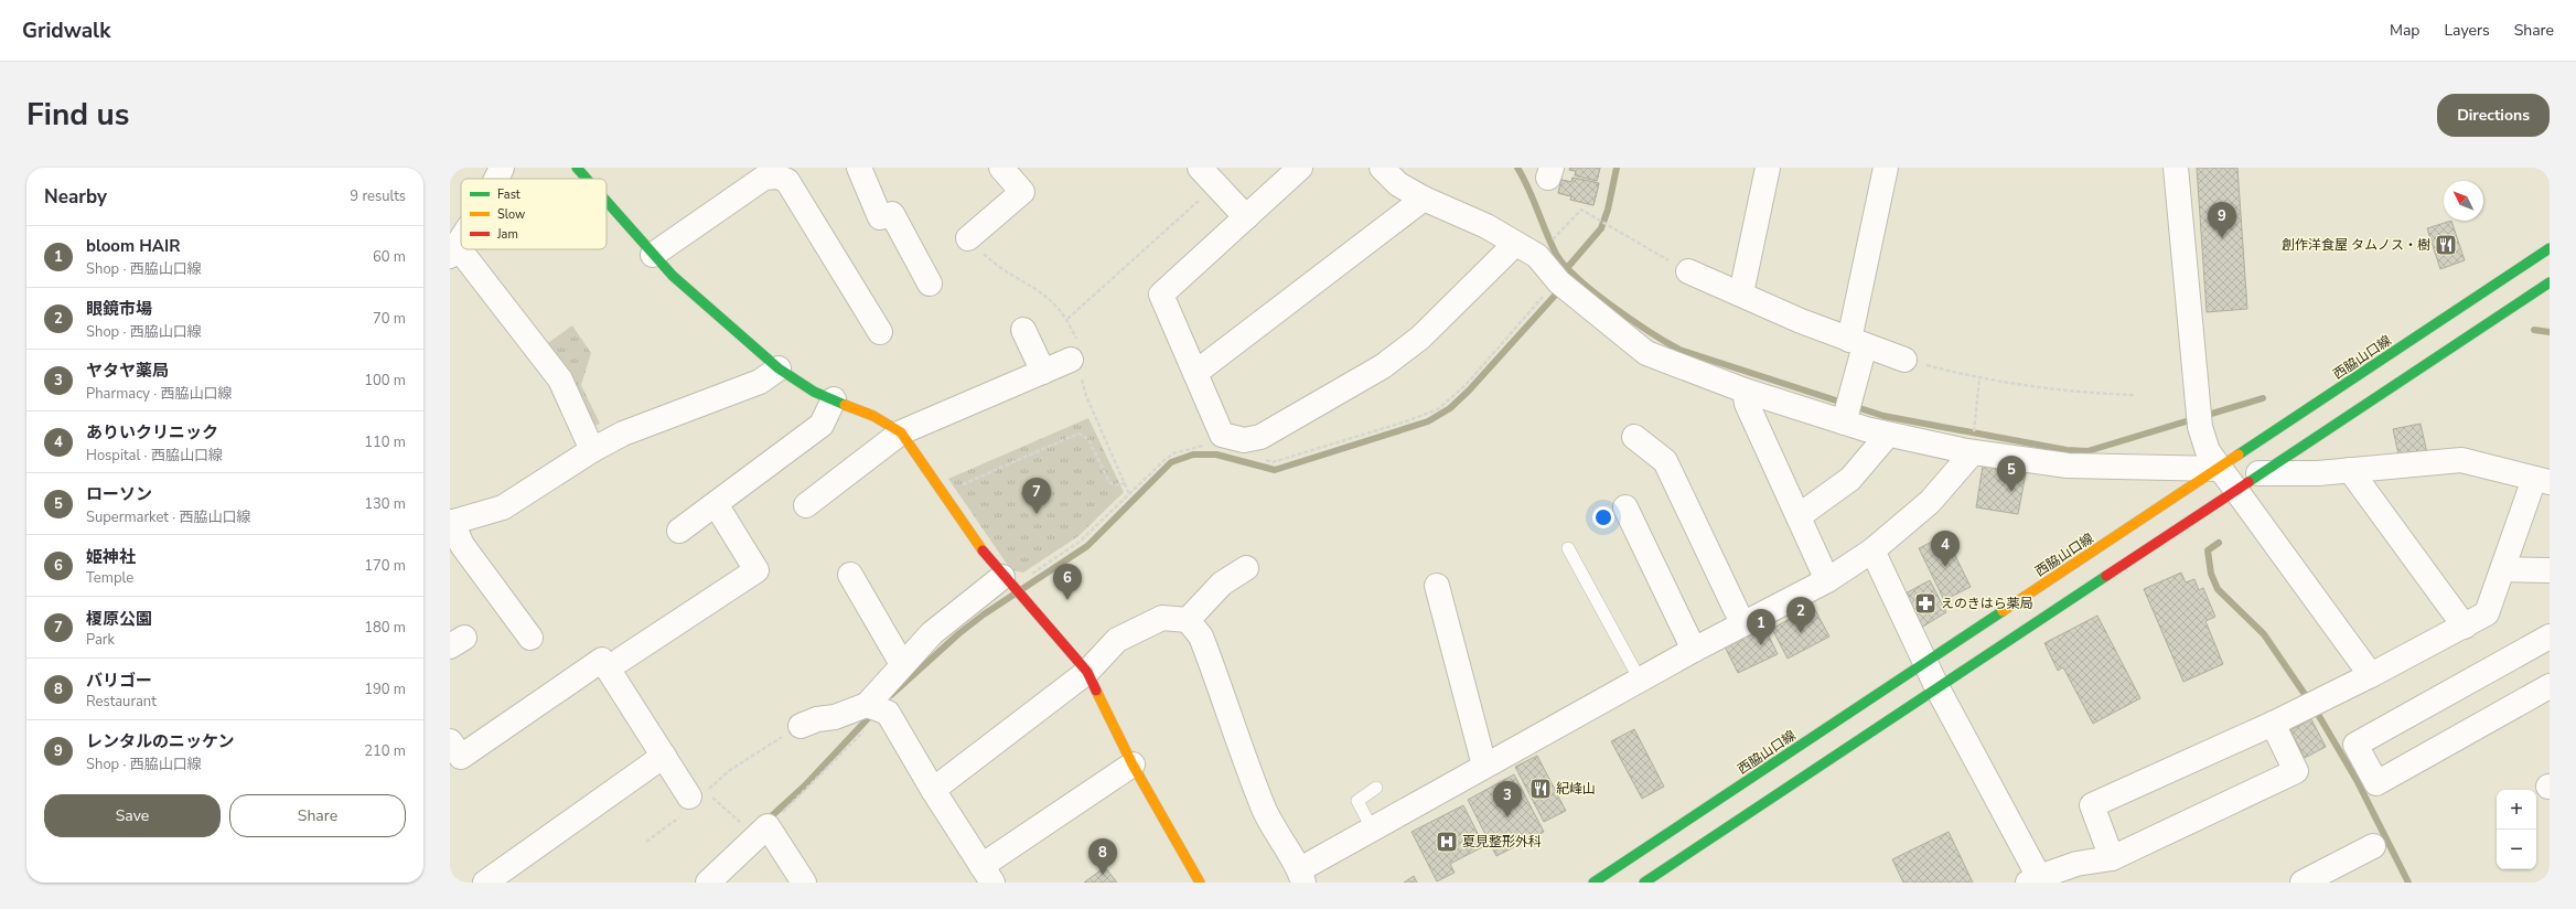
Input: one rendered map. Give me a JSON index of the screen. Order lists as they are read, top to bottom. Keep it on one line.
{"streets":{"street":["西脇山口線"]},"places":{"restaurant":["創作洋食屋 タムノス・樹","紀峰山"],"pharmacy":["えのきはら薬局"],"hospital":["夏見整形外科"]},"legend":["Fast","Slow","Jam"],"north":"top left","page":{"header":"Gridwalk","nav":["Map","Layers","Share"],"title":"Find us","buttons":["Directions",["Save","Share"]],"heading":["Nearby","9 results"],"pins":["9","5","7","4","6","2","1","3","8"],"list":[{"mark":"1","name":"bloom HAIR","note":"Shop · 西脇山口線","value":"60 m"},{"mark":"2","name":"眼鏡市場","note":"Shop · 西脇山口線","value":"70 m"},{"mark":"3","name":"ヤタヤ薬局","note":"Pharmacy · 西脇山口線","value":"100 m"},{"mark":"4","name":"ありいクリニック","note":"Hospital · 西脇山口線","value":"110 m"},{"mark":"5","name":"ローソン","note":"Supermarket · 西脇山口線","value":"130 m"},{"mark":"6","name":"姫神社","note":"Temple","value":"170 m"},{"mark":"7","name":"榎原公園","note":"Park","value":"180 m"},{"mark":"8","name":"バリゴー","note":"Restaurant","value":"190 m"},{"mark":"9","name":"レンタルのニッケン","note":"Shop · 西脇山口線","value":"210 m"}],"map_buttons":["+","−"]}}
